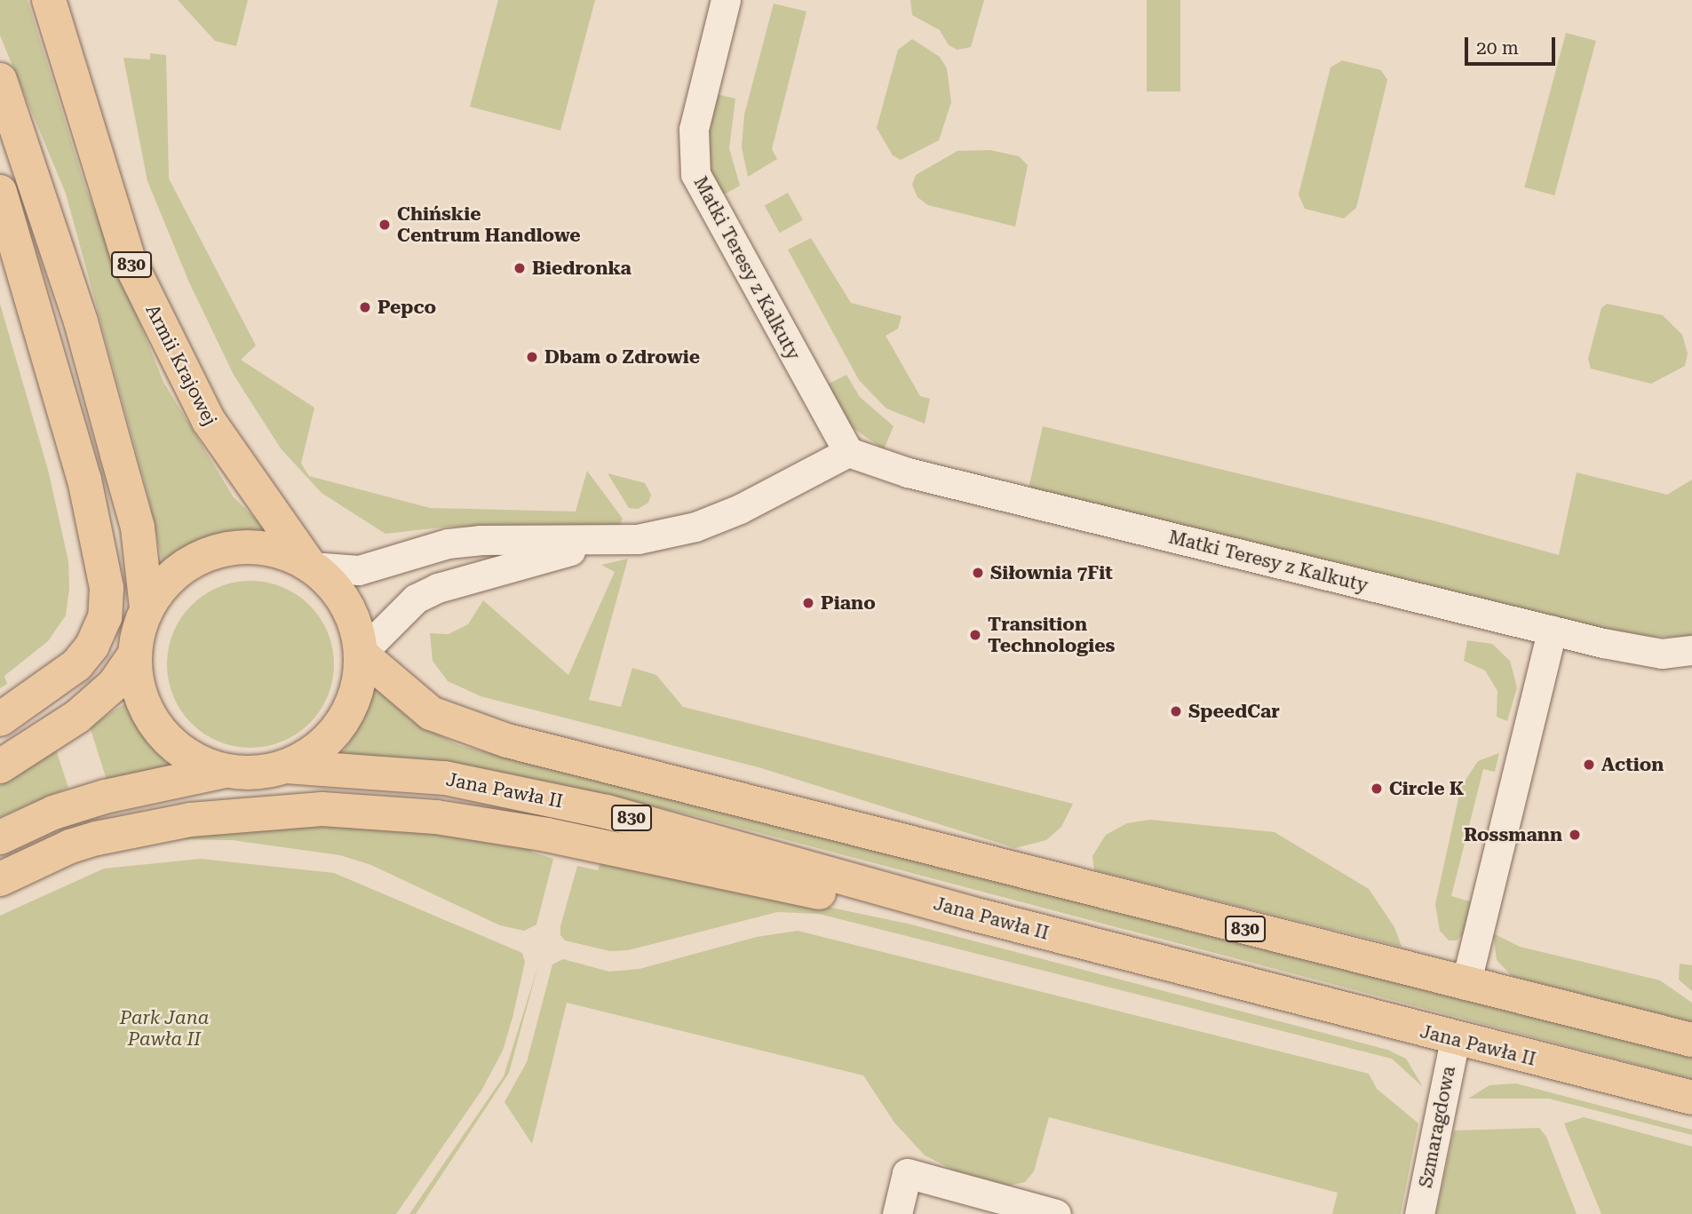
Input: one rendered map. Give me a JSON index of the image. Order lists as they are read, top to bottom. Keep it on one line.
{"streets":{"main road":["830","Armii Krajowej","Jana Pawła II"],"street":["Matki Teresy z Kalkuty","Szmaragdowa"]},"crossings":[["830","Armii Krajowej"],["830","Jana Pawła II"],["Jana Pawła II","Szmaragdowa"]],"parks":["Park Jana Pawła II"],"places":["Chińskie Centrum Handlowe","Biedronka","Pepco","Dbam o Zdrowie","Siłownia 7Fit","Piano","Transition Technologies","SpeedCar","Action","Circle K","Rossmann"],"scale_bar":"20 m"}
